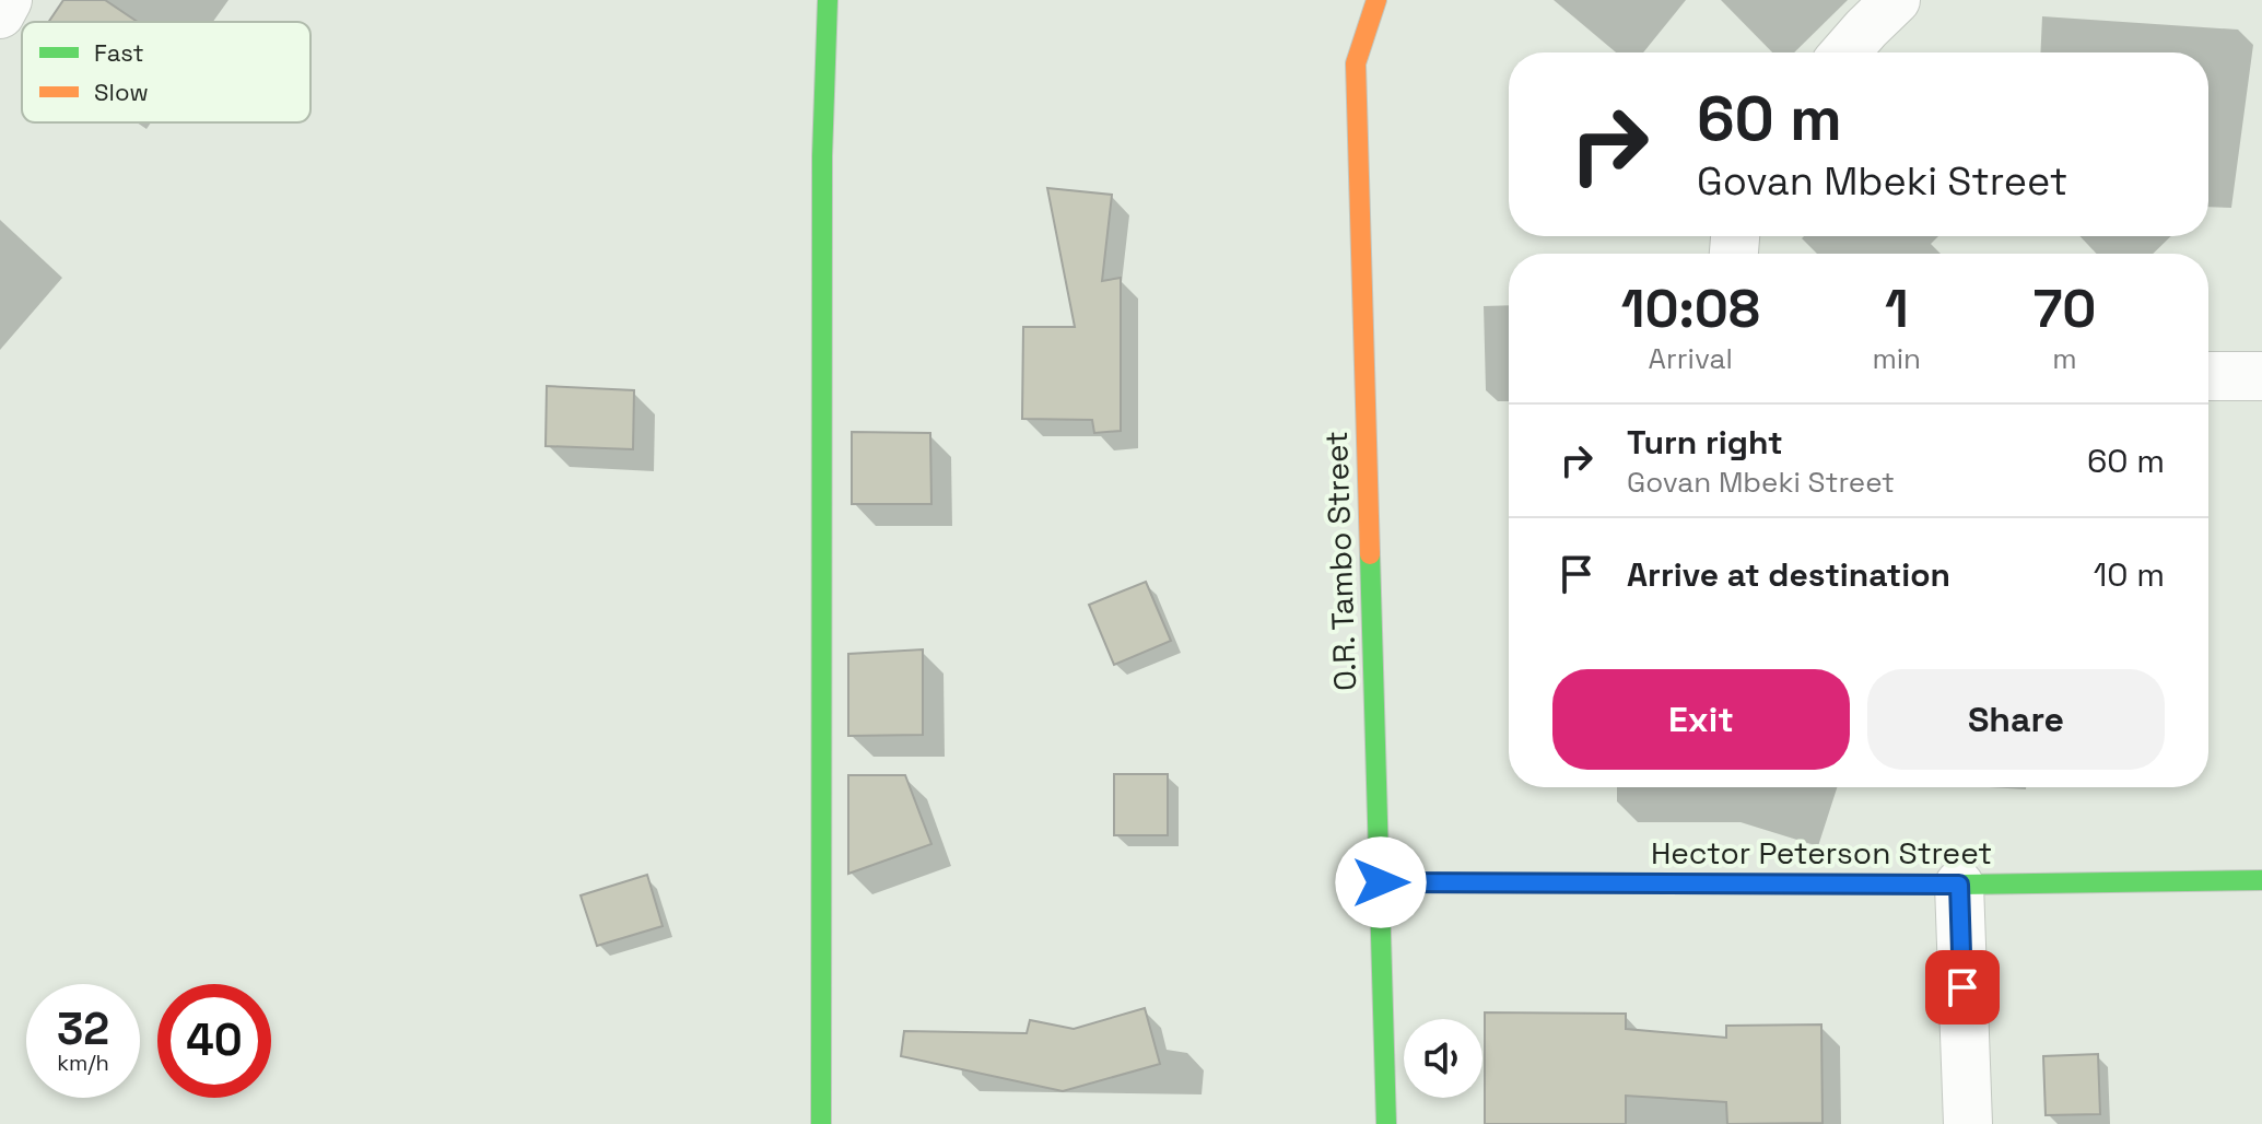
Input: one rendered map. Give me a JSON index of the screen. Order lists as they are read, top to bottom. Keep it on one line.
{"streets":{"street":["O.R. Tambo Street","Hector Peterson Street"]},"crossings":[["O.R. Tambo Street","Hector Peterson Street"]],"legend":["Fast","Slow"],"page":{"turn":["60 m","Govan Mbeki Street"],"eta":["10:08","Arrival","1","min","70","m"],"list":[{"name":"Turn right","note":"Govan Mbeki Street","value":"60 m"},{"name":"Arrive at destination","value":"10 m"}],"buttons":["Exit","Share"],"speed":"32 km/h","limit":"40"}}
